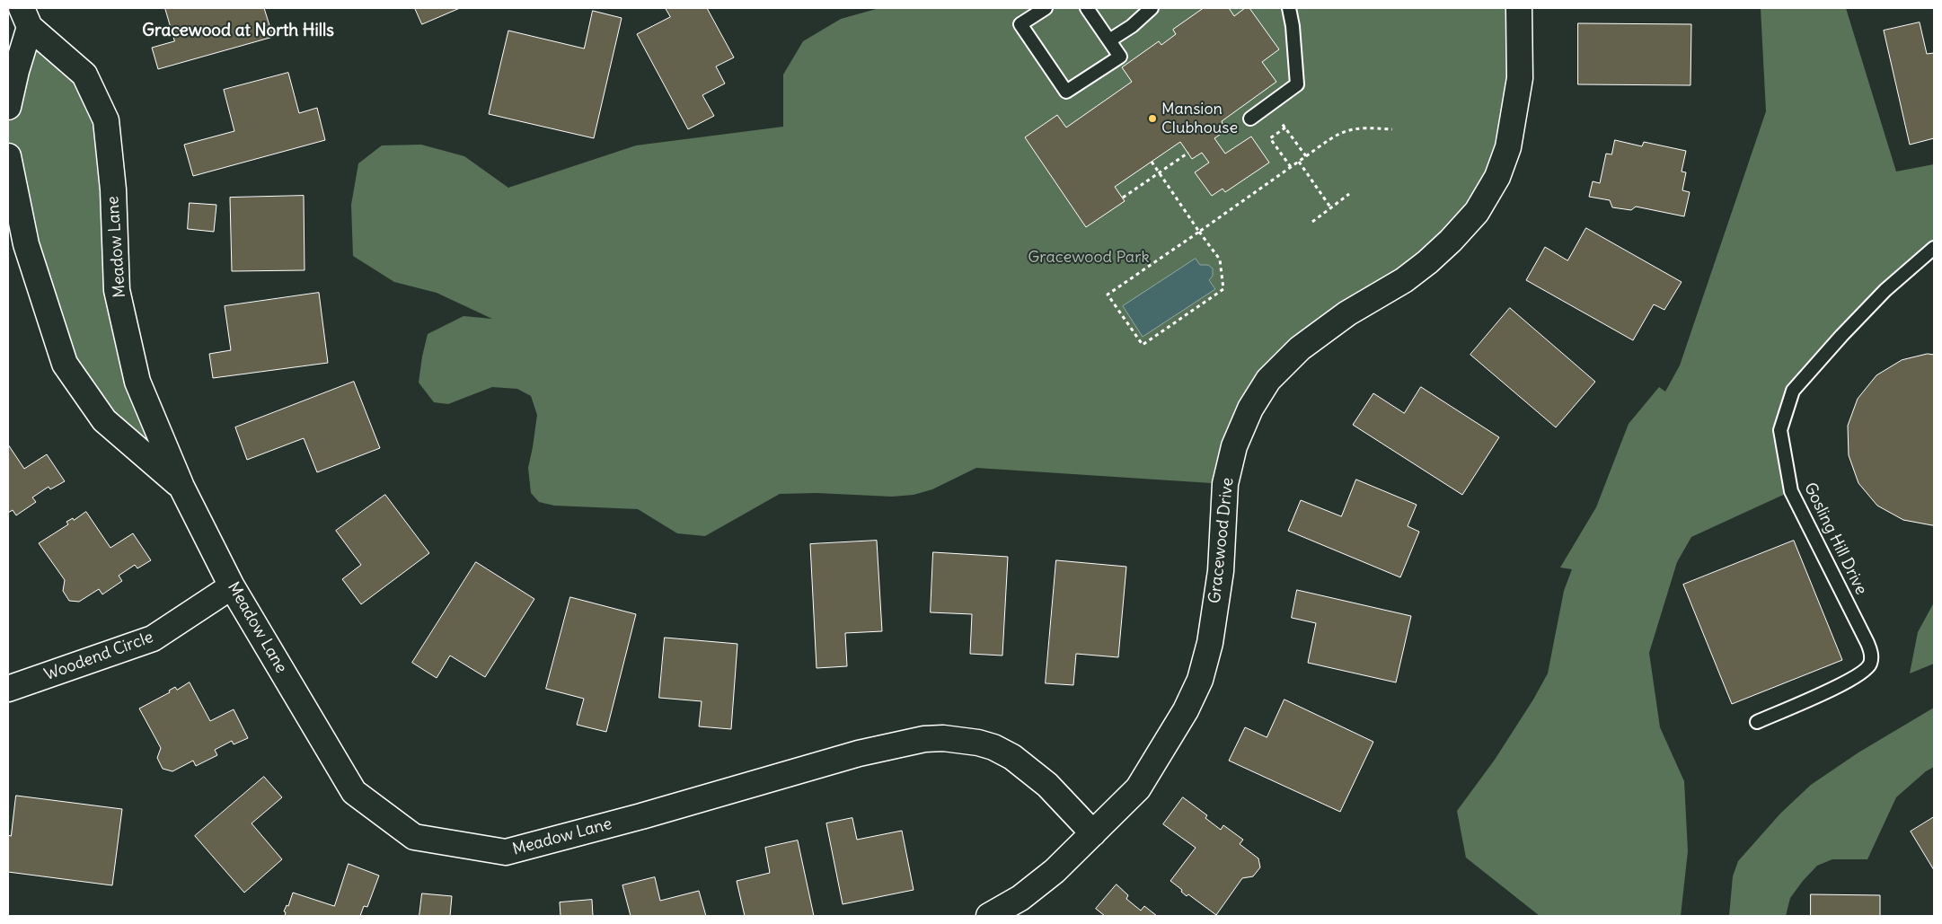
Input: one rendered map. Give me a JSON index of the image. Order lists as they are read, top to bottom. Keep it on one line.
{"streets":{"street":["Meadow Lane","Gracewood Drive","Woodend Circle"],"lane":["Gosling Hill Drive"]},"crossings":[["Meadow Lane","Gracewood Drive"],["Meadow Lane","Woodend Circle"]],"districts":["Gracewood at North Hills"],"parks":["Gracewood Park"],"places":["Mansion Clubhouse"]}
